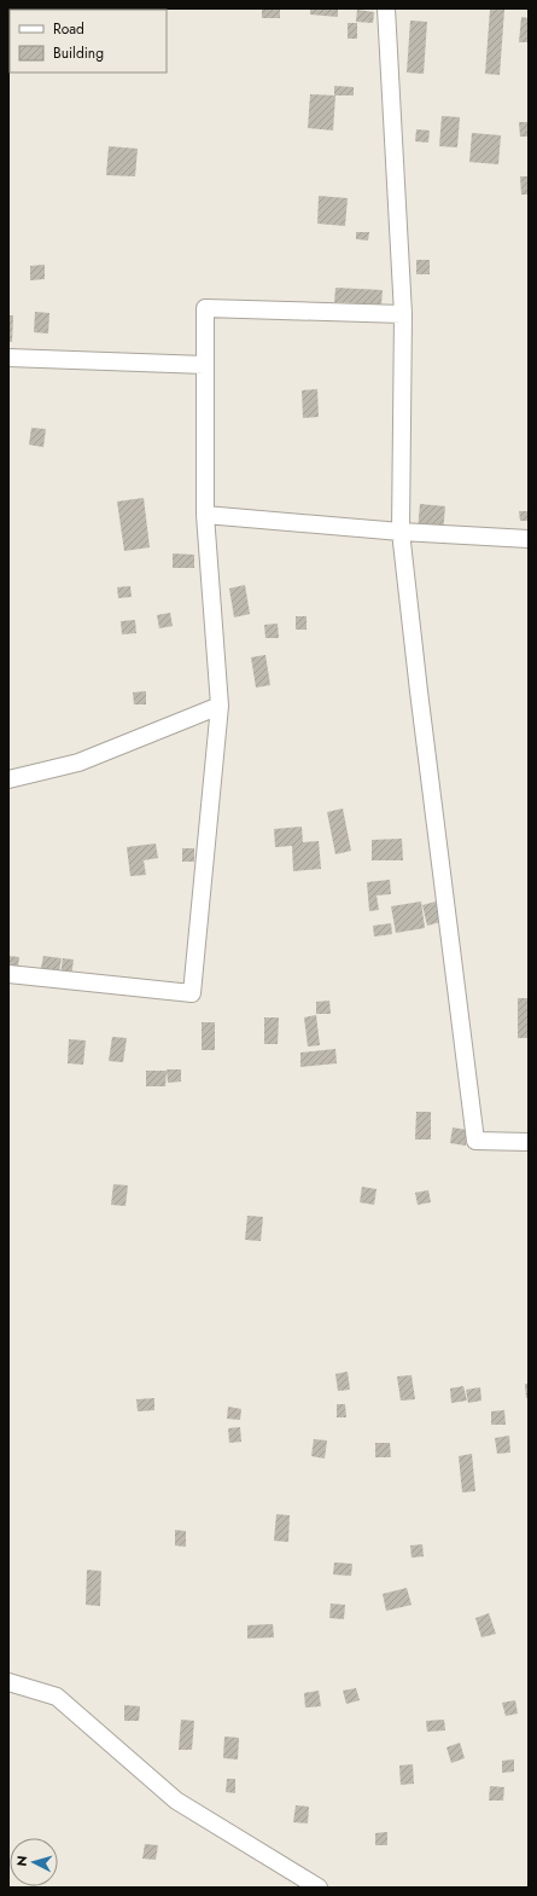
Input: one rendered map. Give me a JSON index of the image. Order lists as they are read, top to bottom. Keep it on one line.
{"legend":["Road","Building"],"north":"left"}
